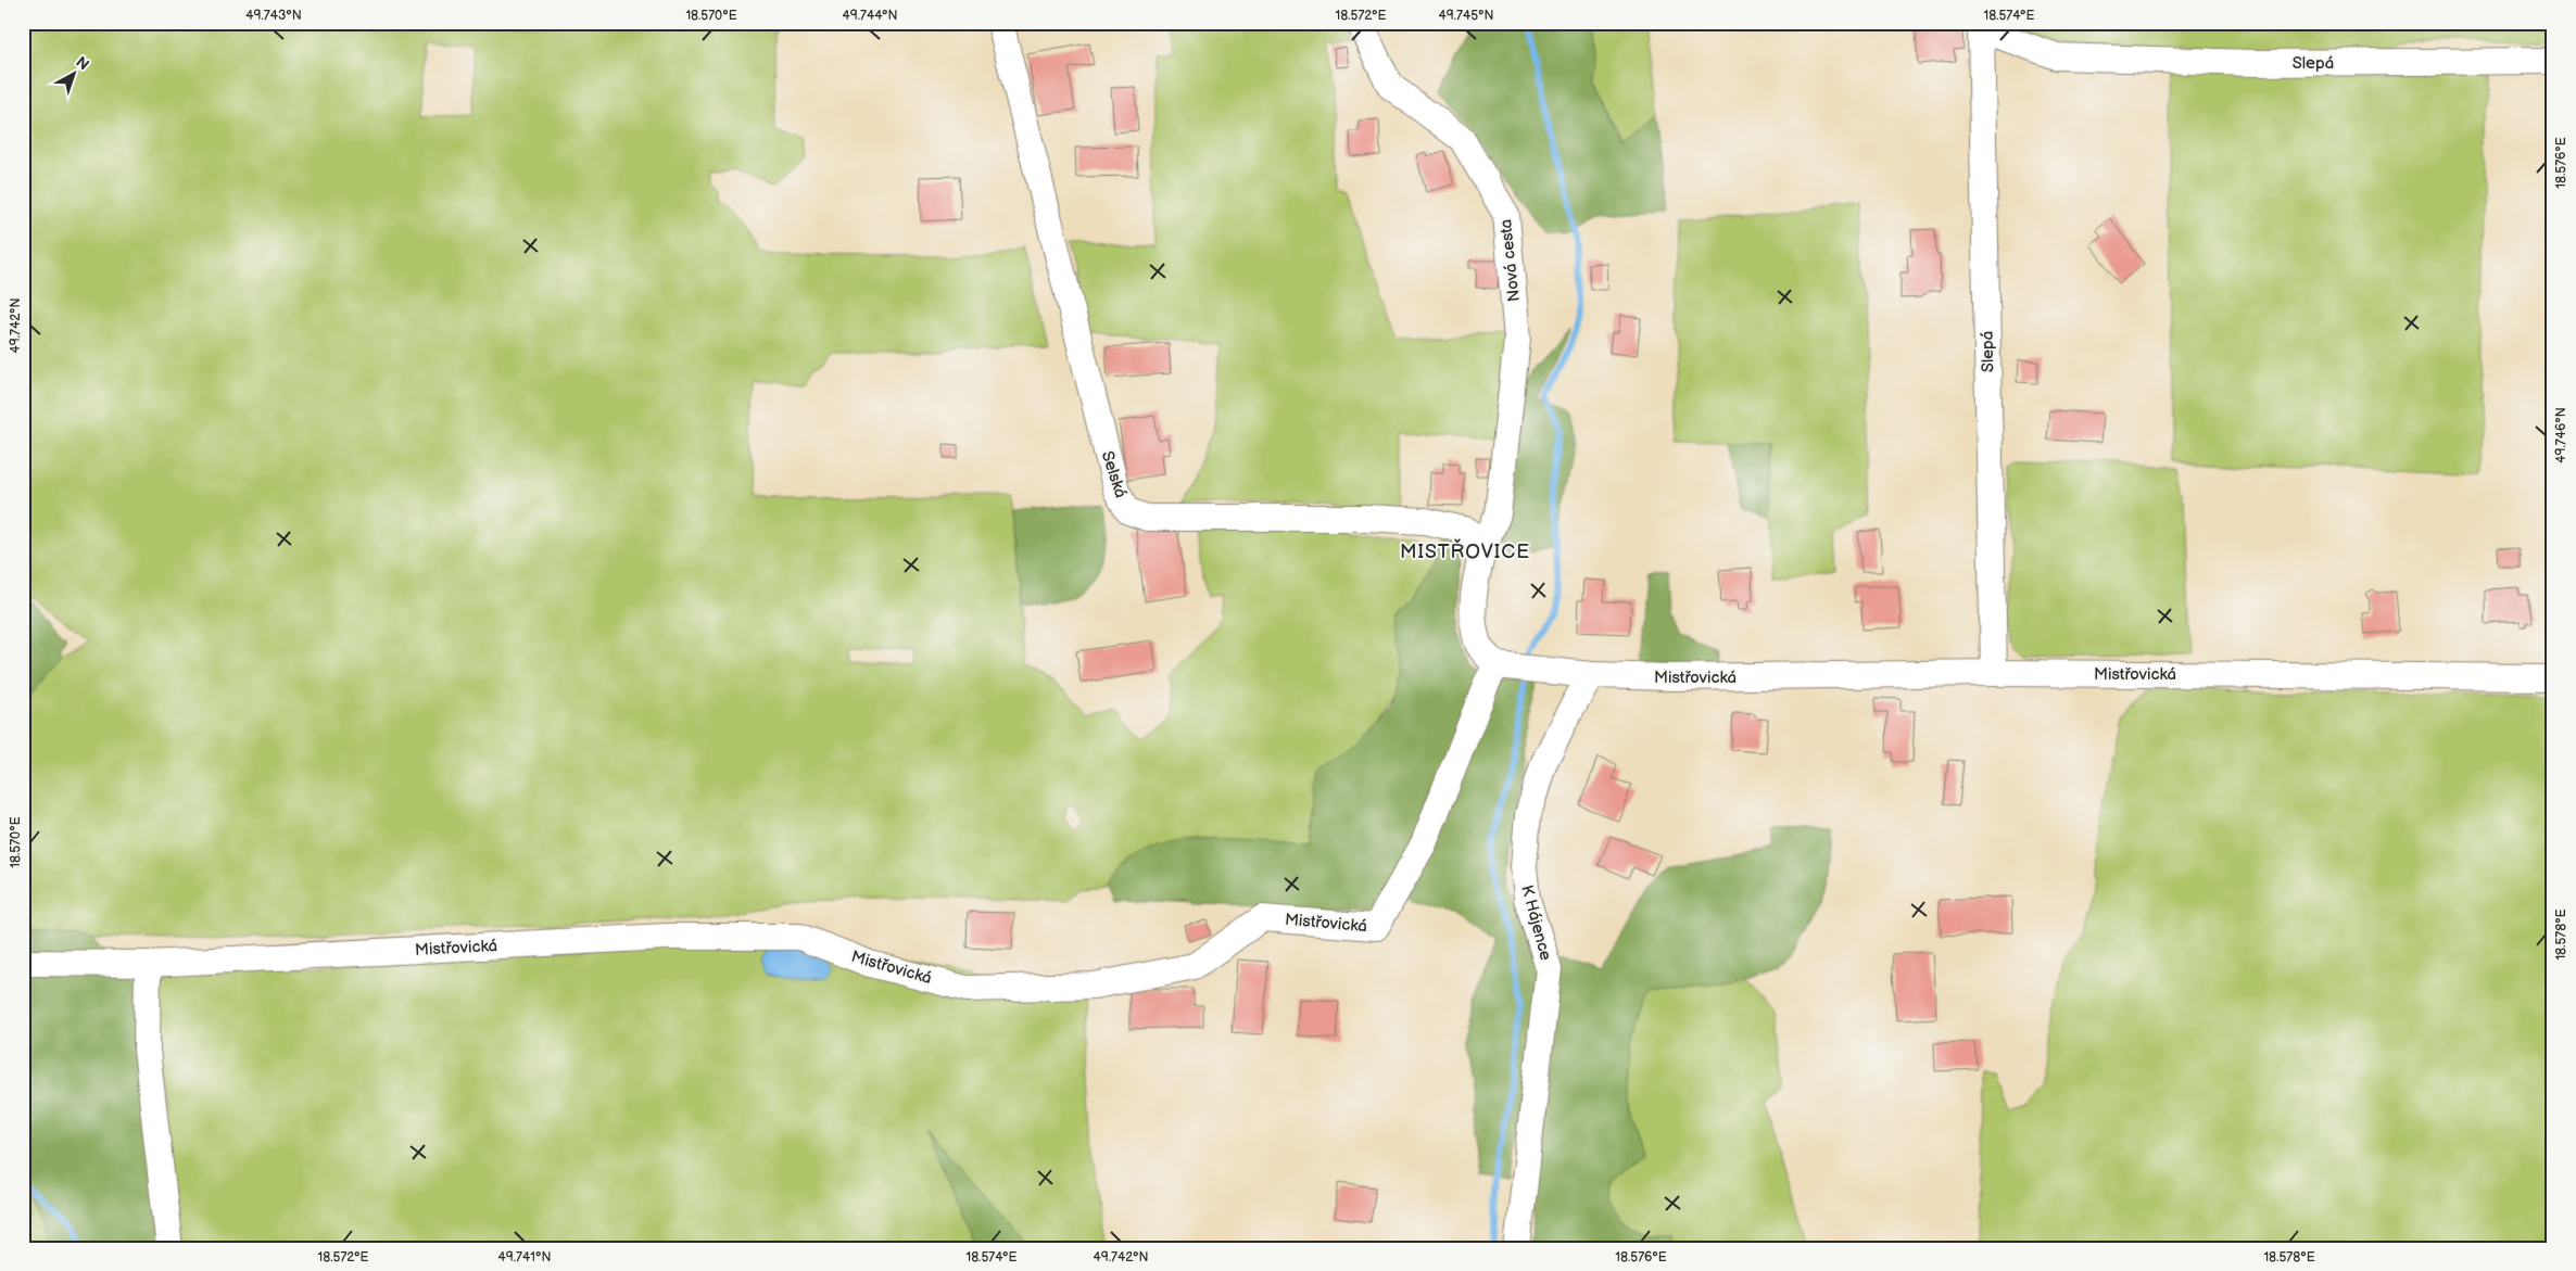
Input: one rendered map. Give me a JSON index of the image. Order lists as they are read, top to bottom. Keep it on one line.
{"streets":{"street":["Slepá","Nová cesta","Selská","Mistřovická","K Hájence"]},"crossings":[["Slepá","Mistřovická"],["Nová cesta","Selská"],["Mistřovická","K Hájence"]],"districts":["MISTŘOVICE"],"north":"top right","coordinates":["49.743°N","18.570°E","49.744°N","18.572°E","49.745°N","18.574°E","18.576°E","49.742°N","49.746°N","18.578°E","49.741°N"]}
